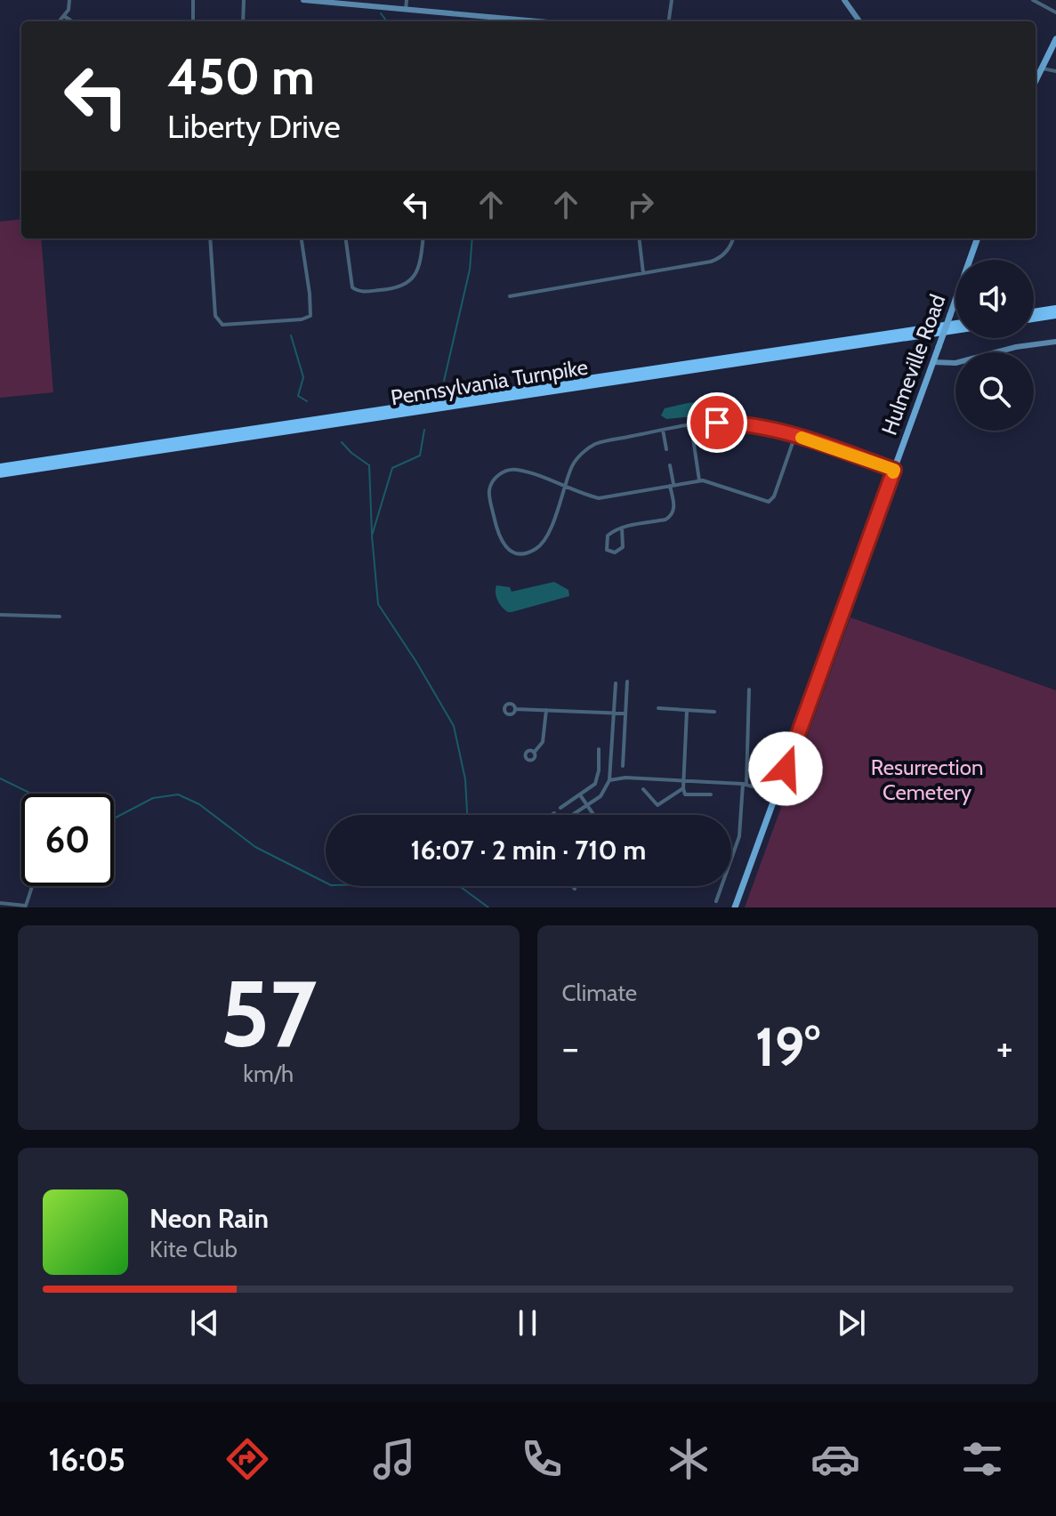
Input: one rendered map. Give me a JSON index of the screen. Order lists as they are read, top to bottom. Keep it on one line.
{"streets":{"highway":["Pennsylvania Turnpike"],"main road":["Hulmeville Road"]},"parks":["Resurrection Cemetery"],"page":{"turn":["450 m","Liberty Drive"],"limit":"60","trip":"16:07 · 2 min · 710 m","tile":[["57","km/h"],"Climate"],"heat":["−","19°","+"],"song":["Neon Rain","Kite Club"],"tabs":"16:05"}}
